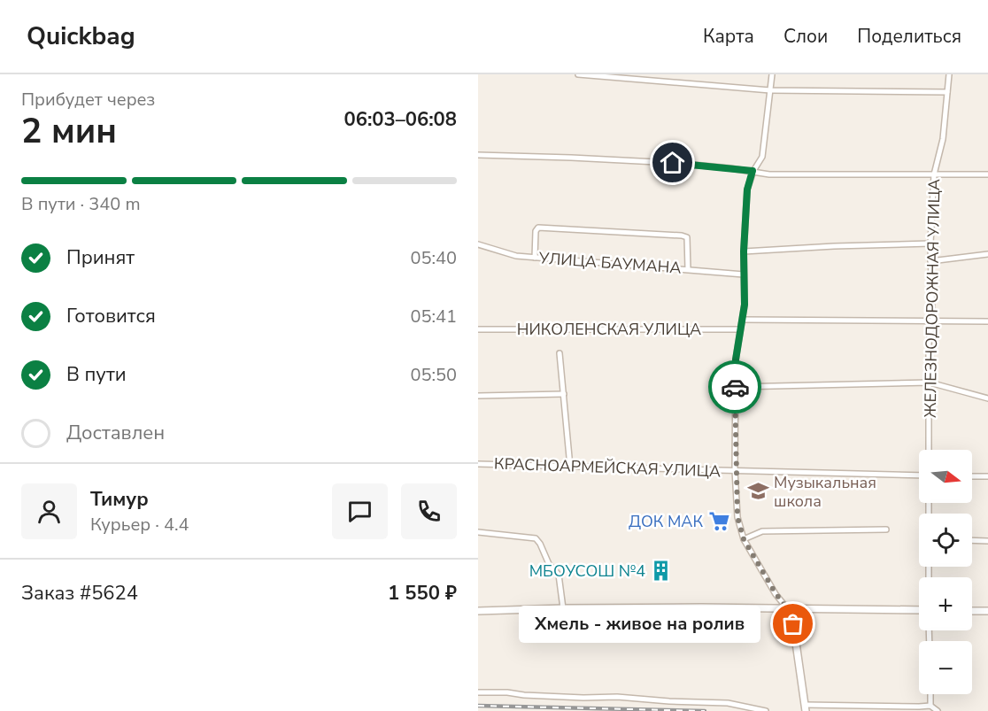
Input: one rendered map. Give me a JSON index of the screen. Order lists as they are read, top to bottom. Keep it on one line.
{"streets":{"street":["УЛИЦА БАУМАНА","ЖЕЛЕЗНОДОРОЖНАЯ УЛИЦА","НИКОЛЕНСКАЯ УЛИЦА","КРАСНОАРМЕЙСКАЯ УЛИЦА"]},"places":{"school or university":["Музыкальная школа"],"supermarket":["ДОК МАК"],"building":["МБОУСОШ №4"],"other":["Хмель - живое на ролив"]},"north":"right","page":{"header":"Quickbag","nav":["Карта","Слои","Поделиться"],"heading":["2 мин","Прибудет через","06:03–06:08"],"panel":["Тимур","Курьер · 4.4","Заказ #5624","1 550 ₽"],"bar":"В пути · 340 m","list":[["Принят","05:40"],["Готовится","05:41"],["В пути","05:50"],"Доставлен"],"map_buttons":["+","−"],"bubble":"Хмель - живое на ролив"}}
